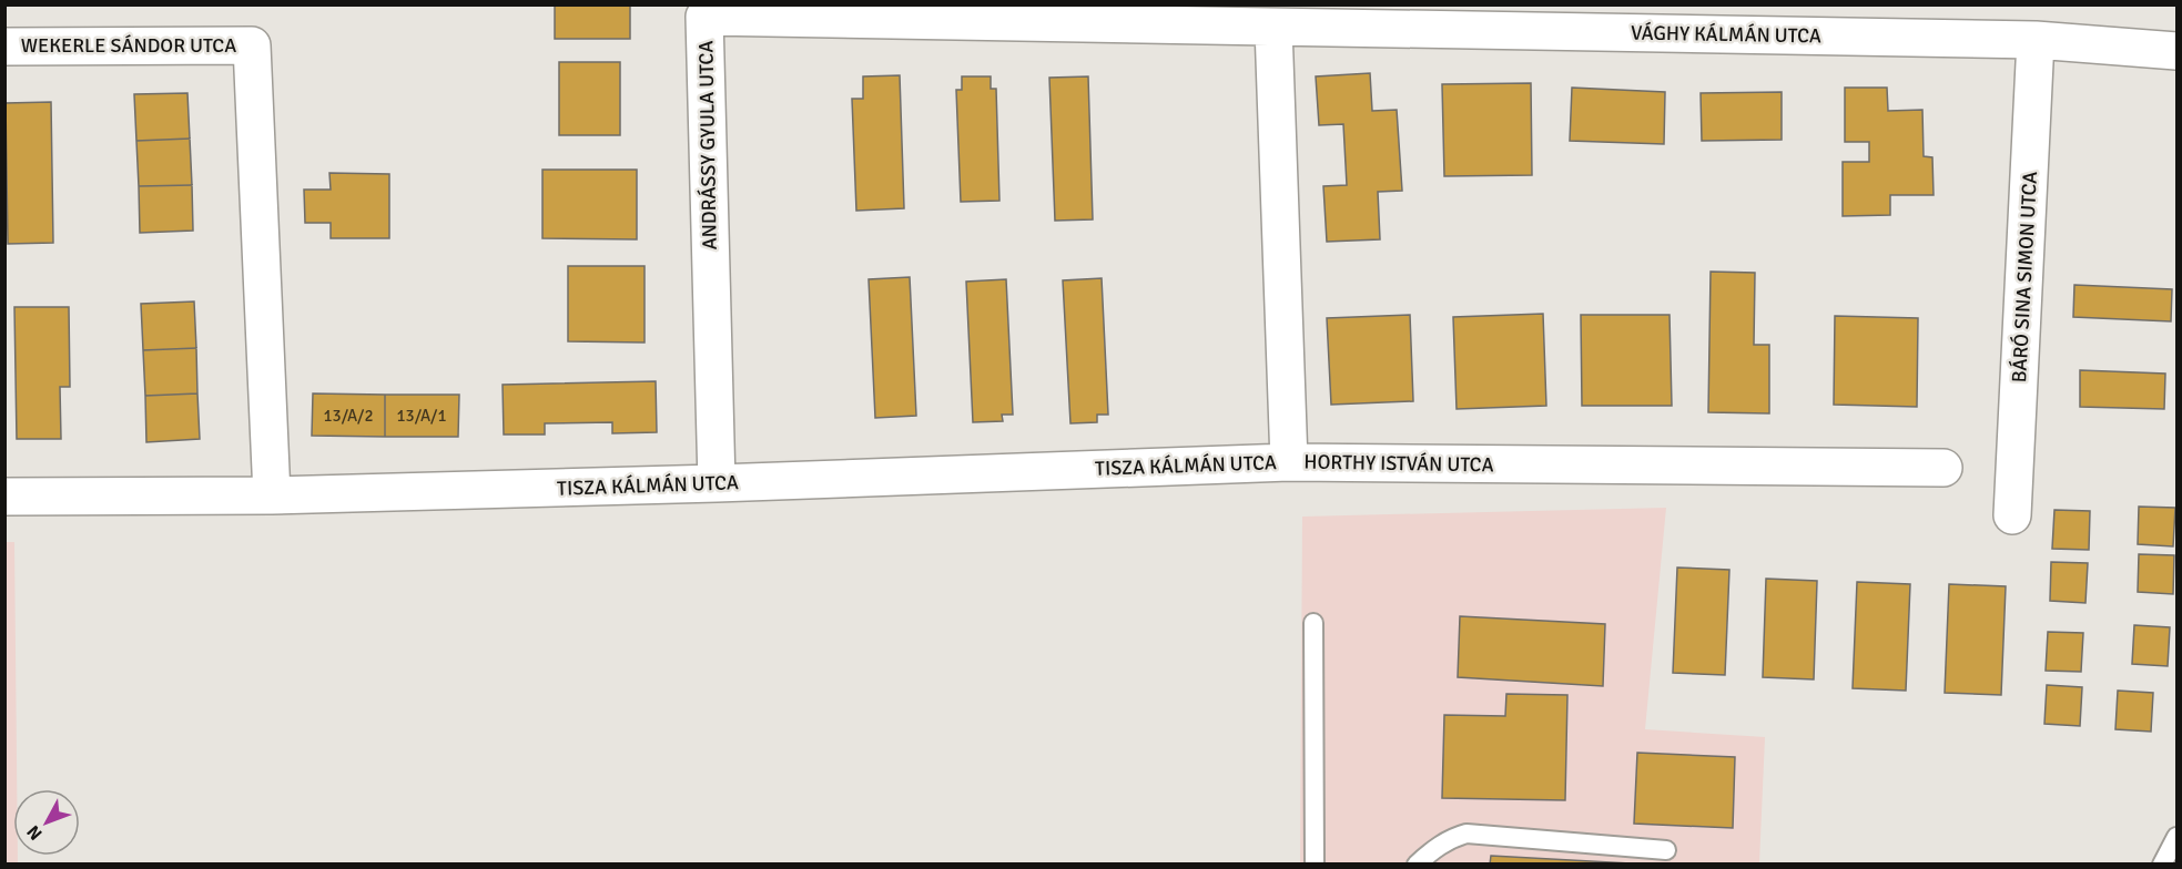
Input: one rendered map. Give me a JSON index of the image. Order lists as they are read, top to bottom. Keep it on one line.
{"streets":{"street":["VÁGHY KÁLMÁN UTCA","WEKERLE SÁNDOR UTCA","ANDRÁSSY GYULA UTCA","BÁRÓ SINA SIMON UTCA","HORTHY ISTVÁN UTCA","TISZA KÁLMÁN UTCA"]},"crossings":[["VÁGHY KÁLMÁN UTCA","ANDRÁSSY GYULA UTCA"],["VÁGHY KÁLMÁN UTCA","BÁRÓ SINA SIMON UTCA"],["VÁGHY KÁLMÁN UTCA","HORTHY ISTVÁN UTCA"],["WEKERLE SÁNDOR UTCA","TISZA KÁLMÁN UTCA"],["ANDRÁSSY GYULA UTCA","HORTHY ISTVÁN UTCA"],["ANDRÁSSY GYULA UTCA","TISZA KÁLMÁN UTCA"],["HORTHY ISTVÁN UTCA","TISZA KÁLMÁN UTCA"]],"house_numbers":["13/A/2","13/A/1"],"north":"bottom left"}
